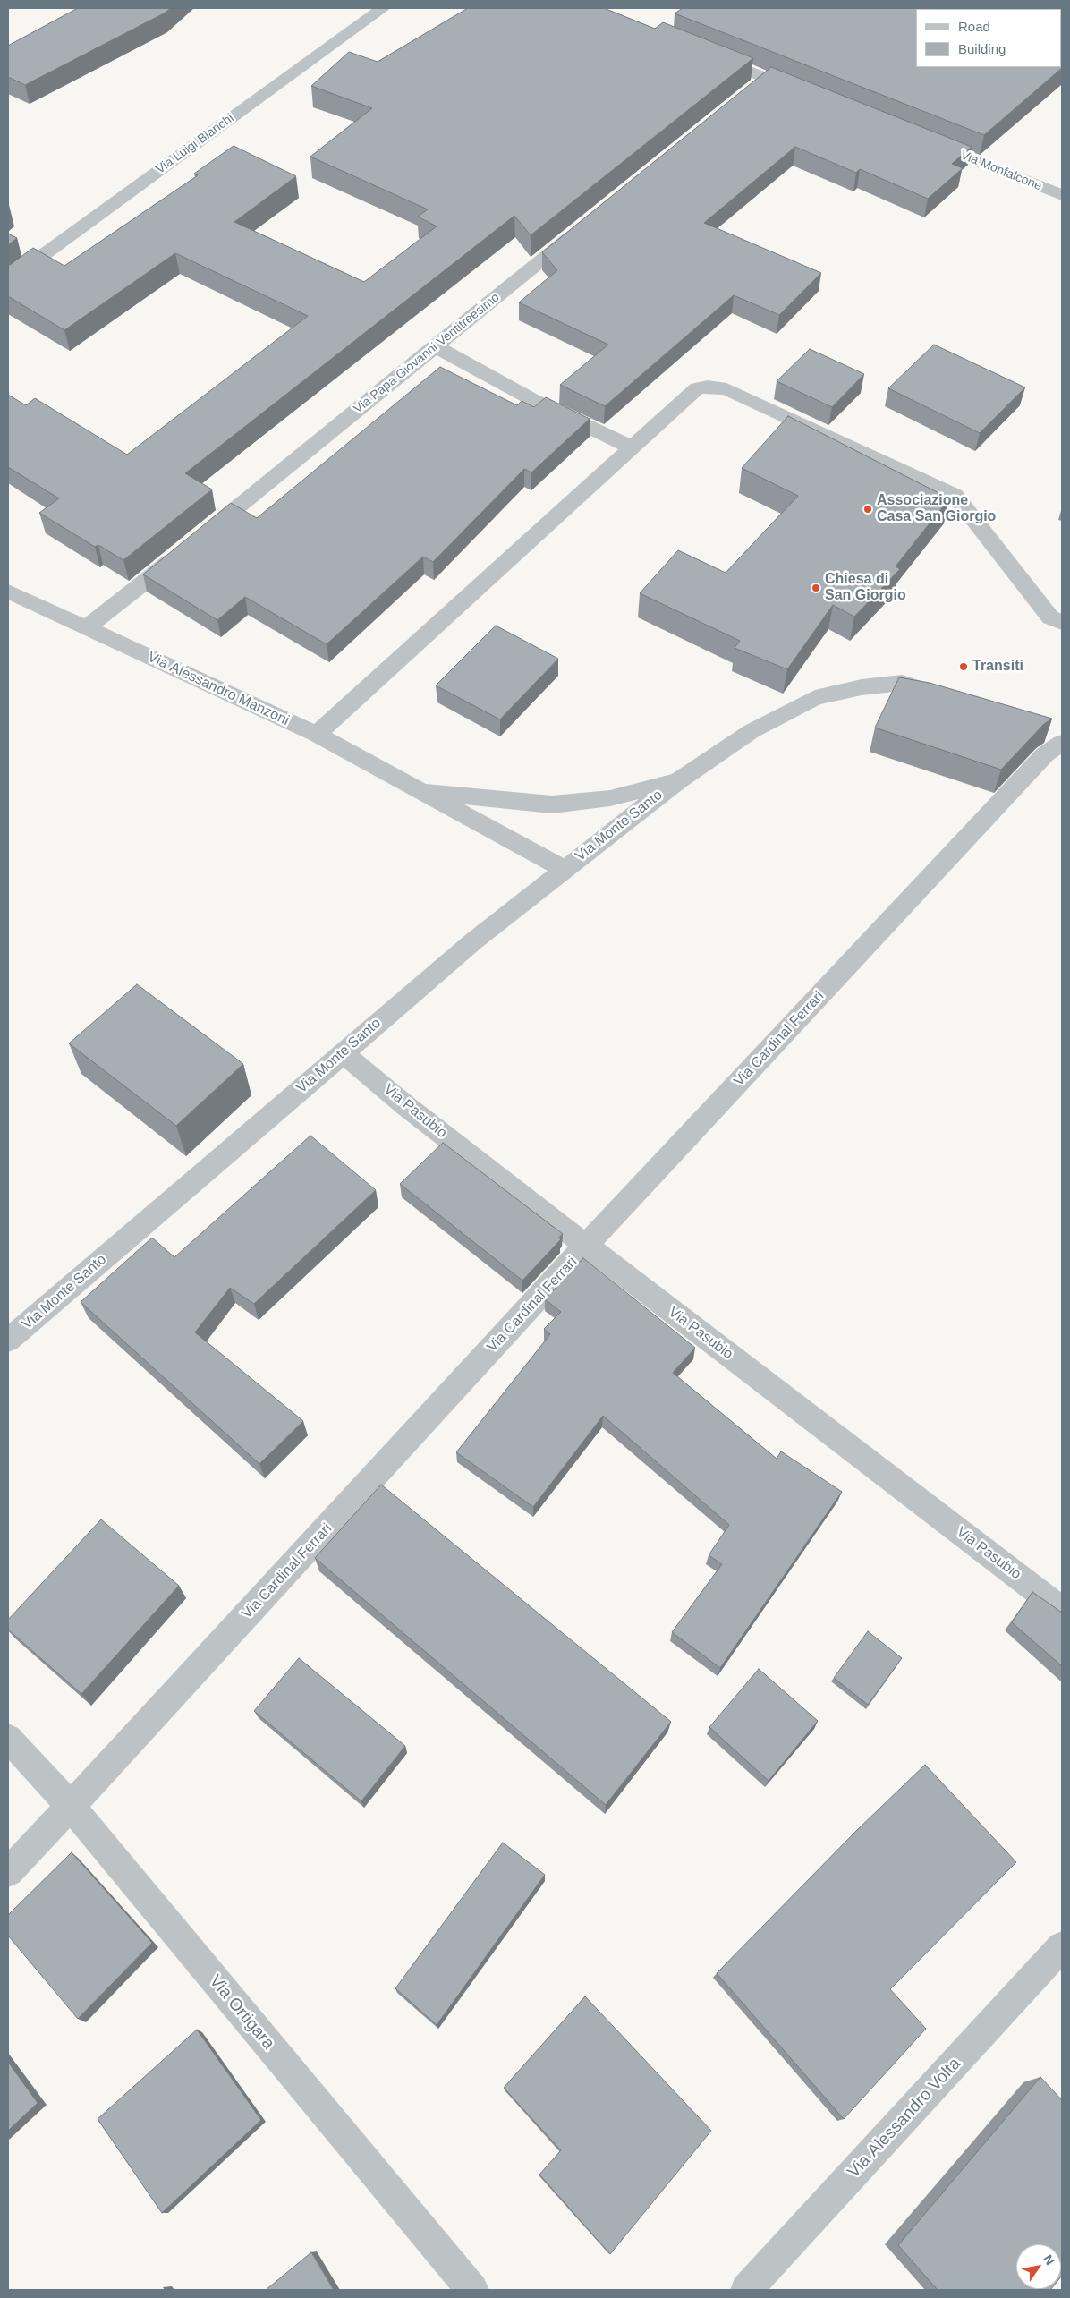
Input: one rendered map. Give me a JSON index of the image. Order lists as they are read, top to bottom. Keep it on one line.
{"streets":{"street":["Via Luigi Bianchi","Via Monfalcone","Via Papa Giovanni Ventitreesimo","Via Alessandro Manzoni","Via Monte Santo","Via Cardinal Ferrari","Via Pasubio","Via Ortigara","Via Alessandro Volta"]},"crossings":[["Via Papa Giovanni Ventitreesimo","Via Alessandro Manzoni"],["Via Alessandro Manzoni","Via Monte Santo"],["Via Monte Santo","Via Pasubio"],["Via Cardinal Ferrari","Via Pasubio"],["Via Cardinal Ferrari","Via Ortigara"]],"places":["Associazione Casa San Giorgio","Chiesa di San Giorgio","Transiti"],"legend":["Road","Building"],"north":"top right"}
